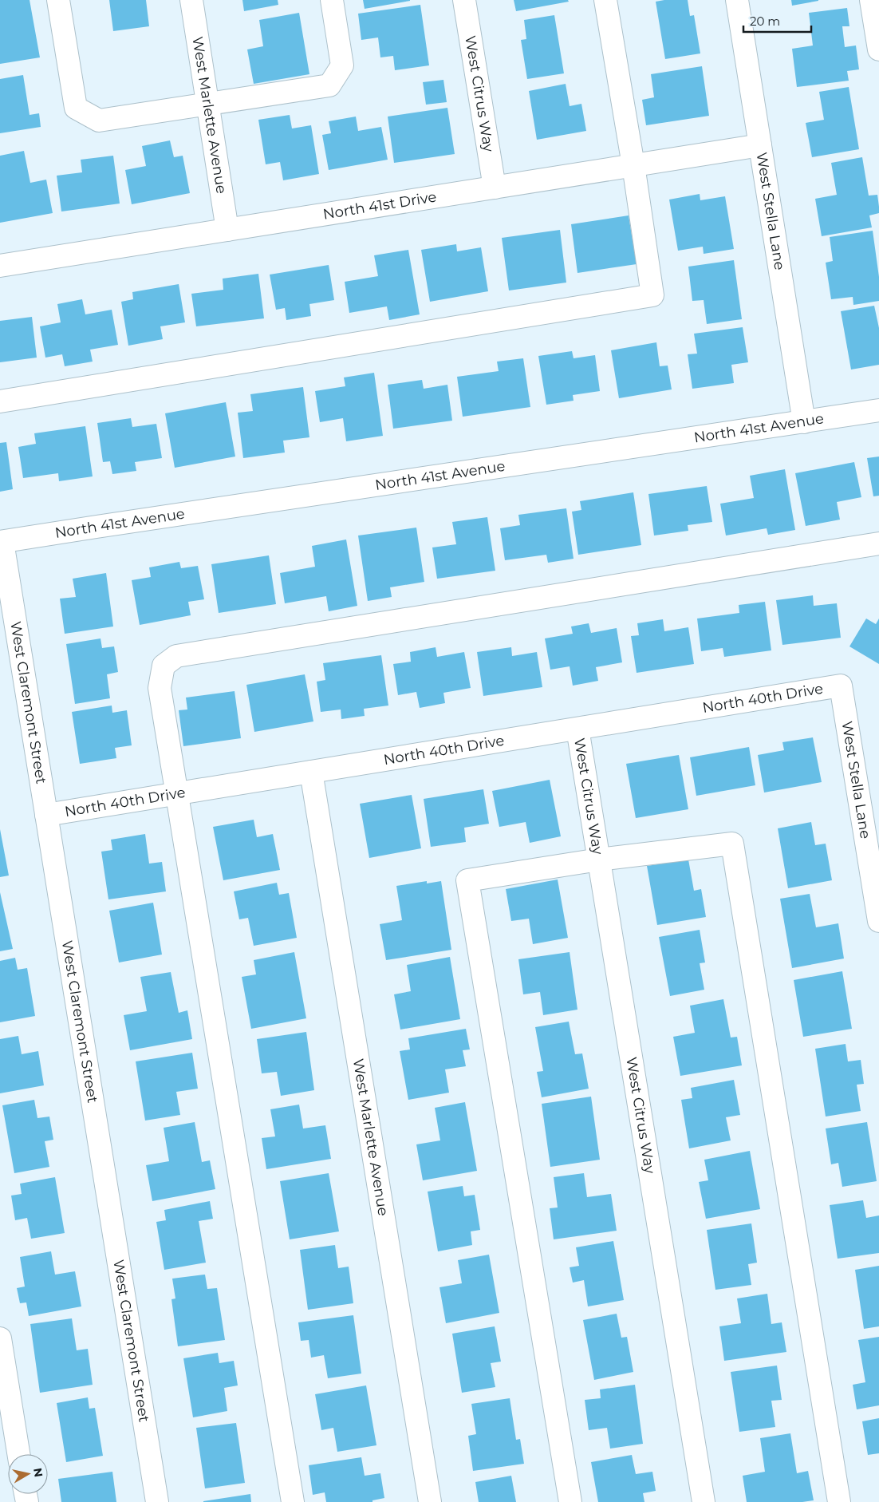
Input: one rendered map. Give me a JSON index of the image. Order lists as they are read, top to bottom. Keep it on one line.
{"streets":{"street":["West Citrus Way","West Marlette Avenue","North 41st Drive","West Stella Lane","North 41st Avenue","North 40th Drive","West Claremont Street"]},"crossings":[["West Citrus Way","North 41st Drive"],["West Citrus Way","North 40th Drive"],["West Marlette Avenue","North 41st Drive"],["West Marlette Avenue","North 40th Drive"],["North 41st Drive","West Stella Lane"],["West Stella Lane","North 41st Avenue"],["West Stella Lane","North 40th Drive"],["North 41st Avenue","West Claremont Street"],["North 40th Drive","West Claremont Street"]],"scale_bar":"20 m","north":"right"}
